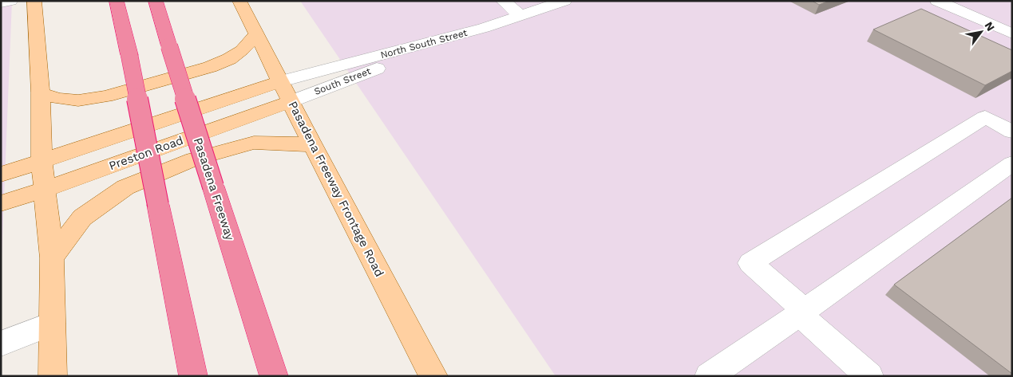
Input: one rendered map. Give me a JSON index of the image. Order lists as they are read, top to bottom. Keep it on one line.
{"streets":{"highway":["Pasadena Freeway"],"main road":["Preston Road","Pasadena Freeway Frontage Road"],"street":["North South Street","South Street"]},"crossings":[["North South Street","South Street"],["North South Street","Preston Road"],["North South Street","Pasadena Freeway Frontage Road"],["South Street","Preston Road"],["South Street","Pasadena Freeway Frontage Road"],["Preston Road","Pasadena Freeway Frontage Road"]],"north":"top right"}
